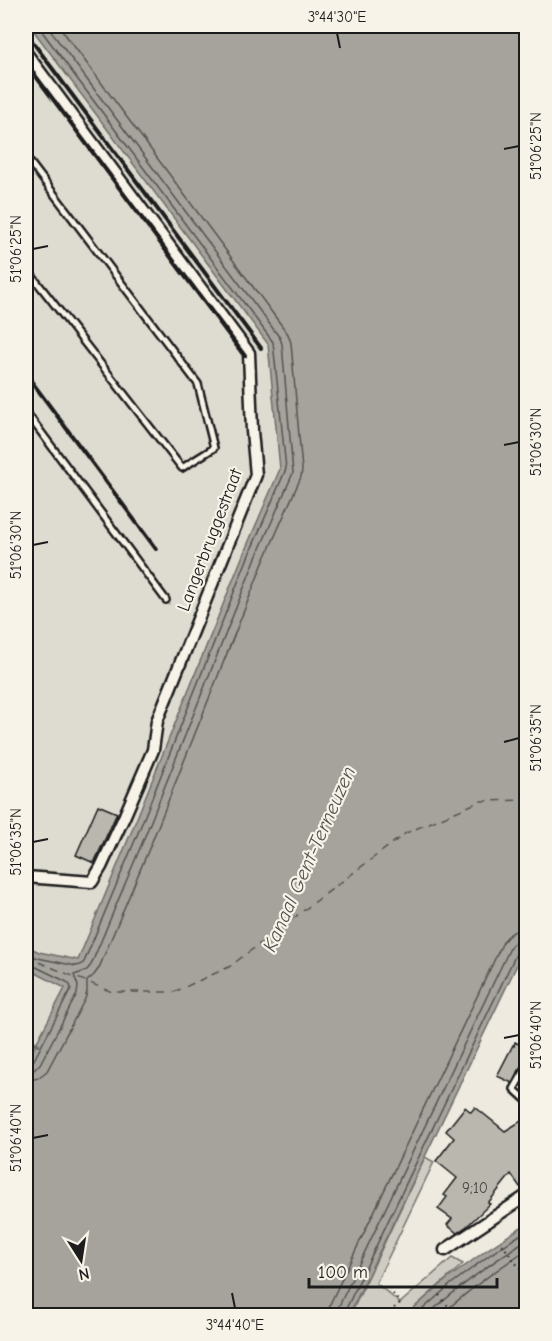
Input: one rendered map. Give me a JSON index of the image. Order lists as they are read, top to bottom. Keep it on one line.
{"streets":{"street":["Langerbruggestraat"]},"water":["Kanaal Gent-Terneuzen"],"house_numbers":["9;10"],"scale_bar":"100 m","north":"bottom","coordinates":["3°44'30\"E","51°06'25\"N","51°06'30\"N","51°06'35\"N","51°06'40\"N","3°44'40\"E"]}
